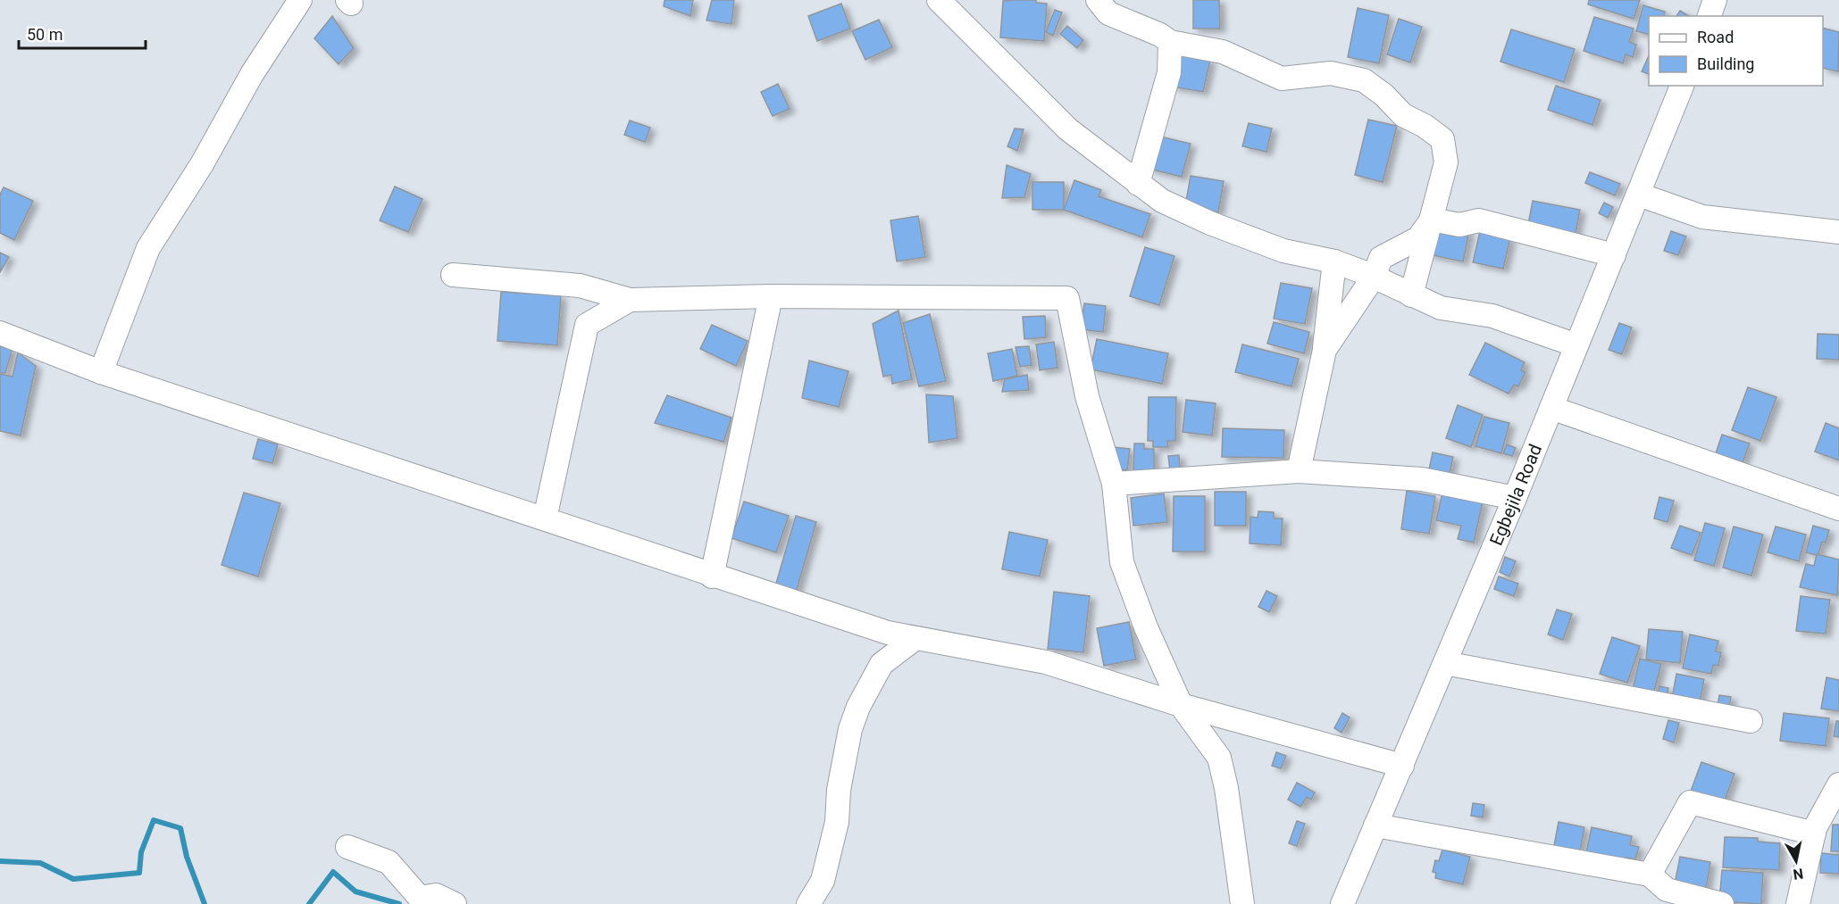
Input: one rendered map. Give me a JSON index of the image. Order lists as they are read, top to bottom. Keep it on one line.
{"streets":{"street":["Egbejila Road"]},"legend":["Road","Building"],"scale_bar":"50 m","north":"bottom"}
